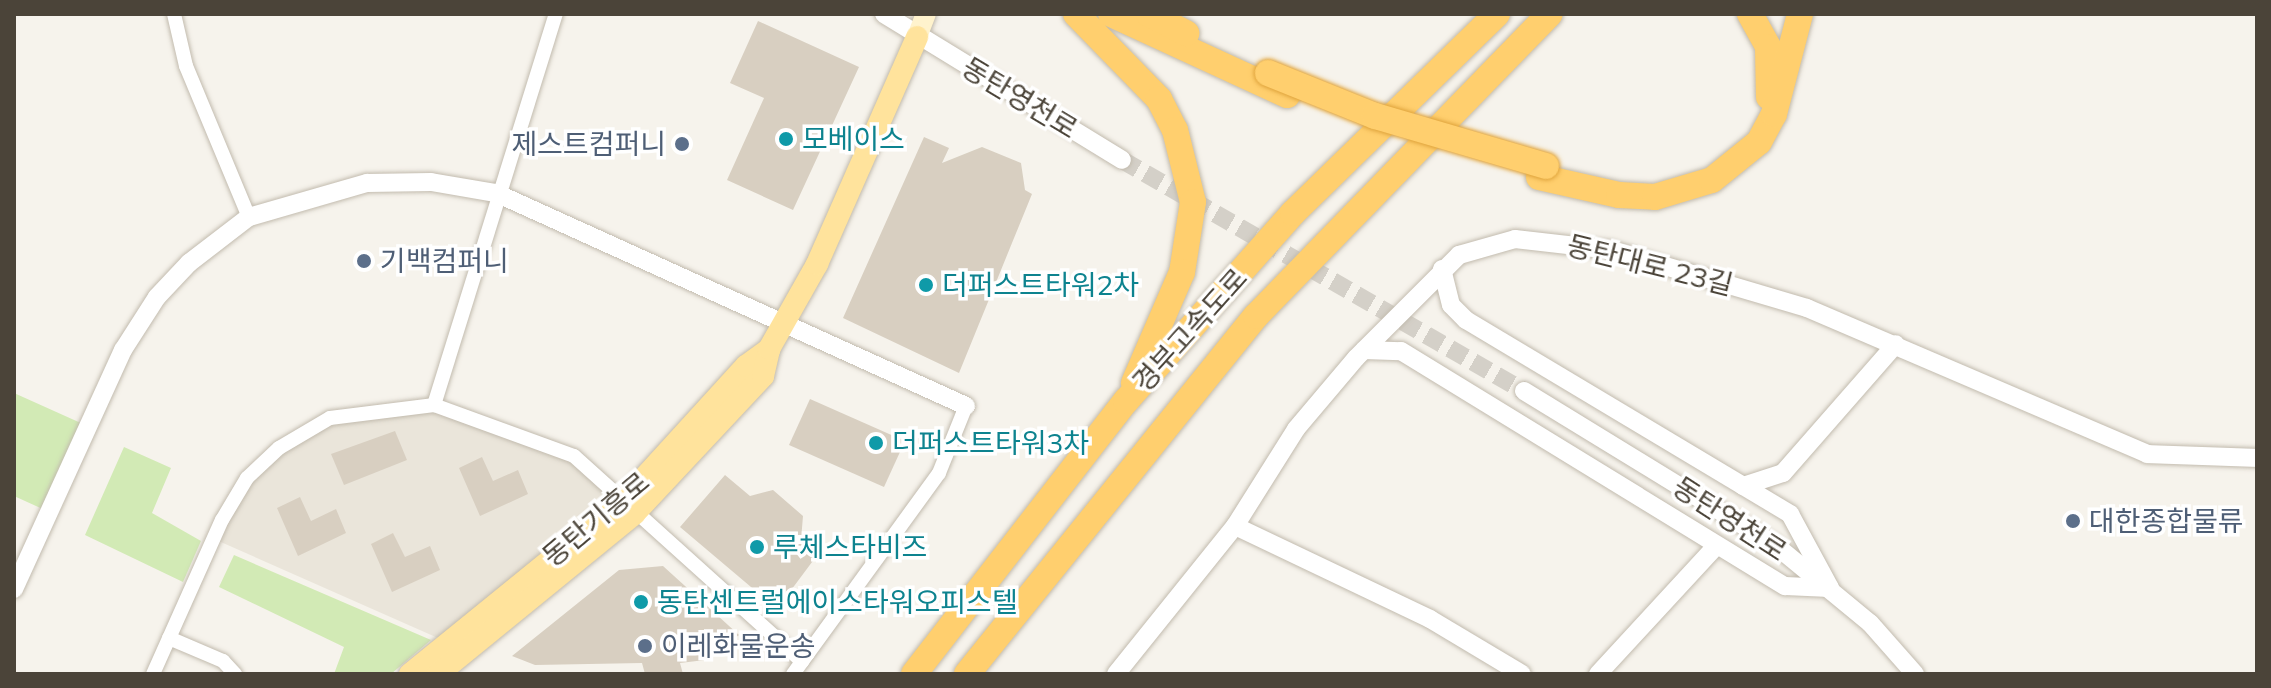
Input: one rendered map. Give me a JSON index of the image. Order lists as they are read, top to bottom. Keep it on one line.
{"streets":{"highway":["경부고속도로"],"main road":["동탄기흥로"],"street":["동탄영천로","동탄대로 23길"]},"crossings":[["동탄영천로","동탄기흥로"]],"places":["모베이스","제스트컴퍼니","기백컴퍼니","더퍼스트타워2차","더퍼스트타워3차","대한종합물류","루체스타비즈","동탄센트럴에이스타워오피스텔","이레화물운송"]}
